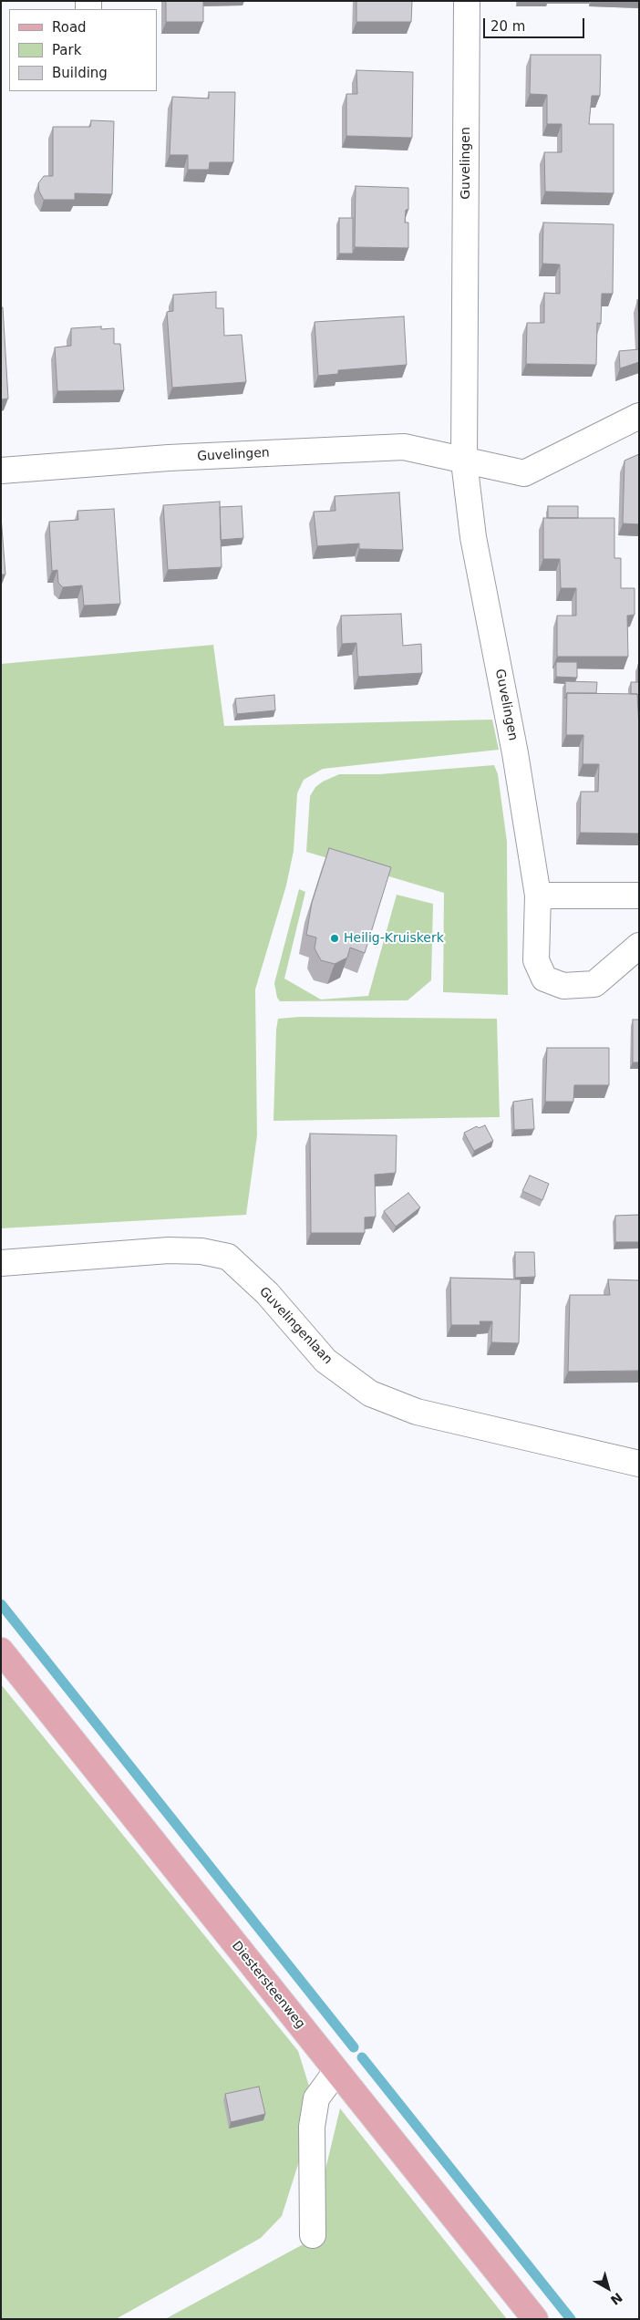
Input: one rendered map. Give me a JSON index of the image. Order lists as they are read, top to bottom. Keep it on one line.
{"streets":{"main road":["Diestersteenweg"],"street":["Guvelingen","Guvelingenlaan"]},"places":["Heilig-Kruiskerk"],"legend":["Road","Park","Building"],"scale_bar":"20 m","north":"bottom right"}
